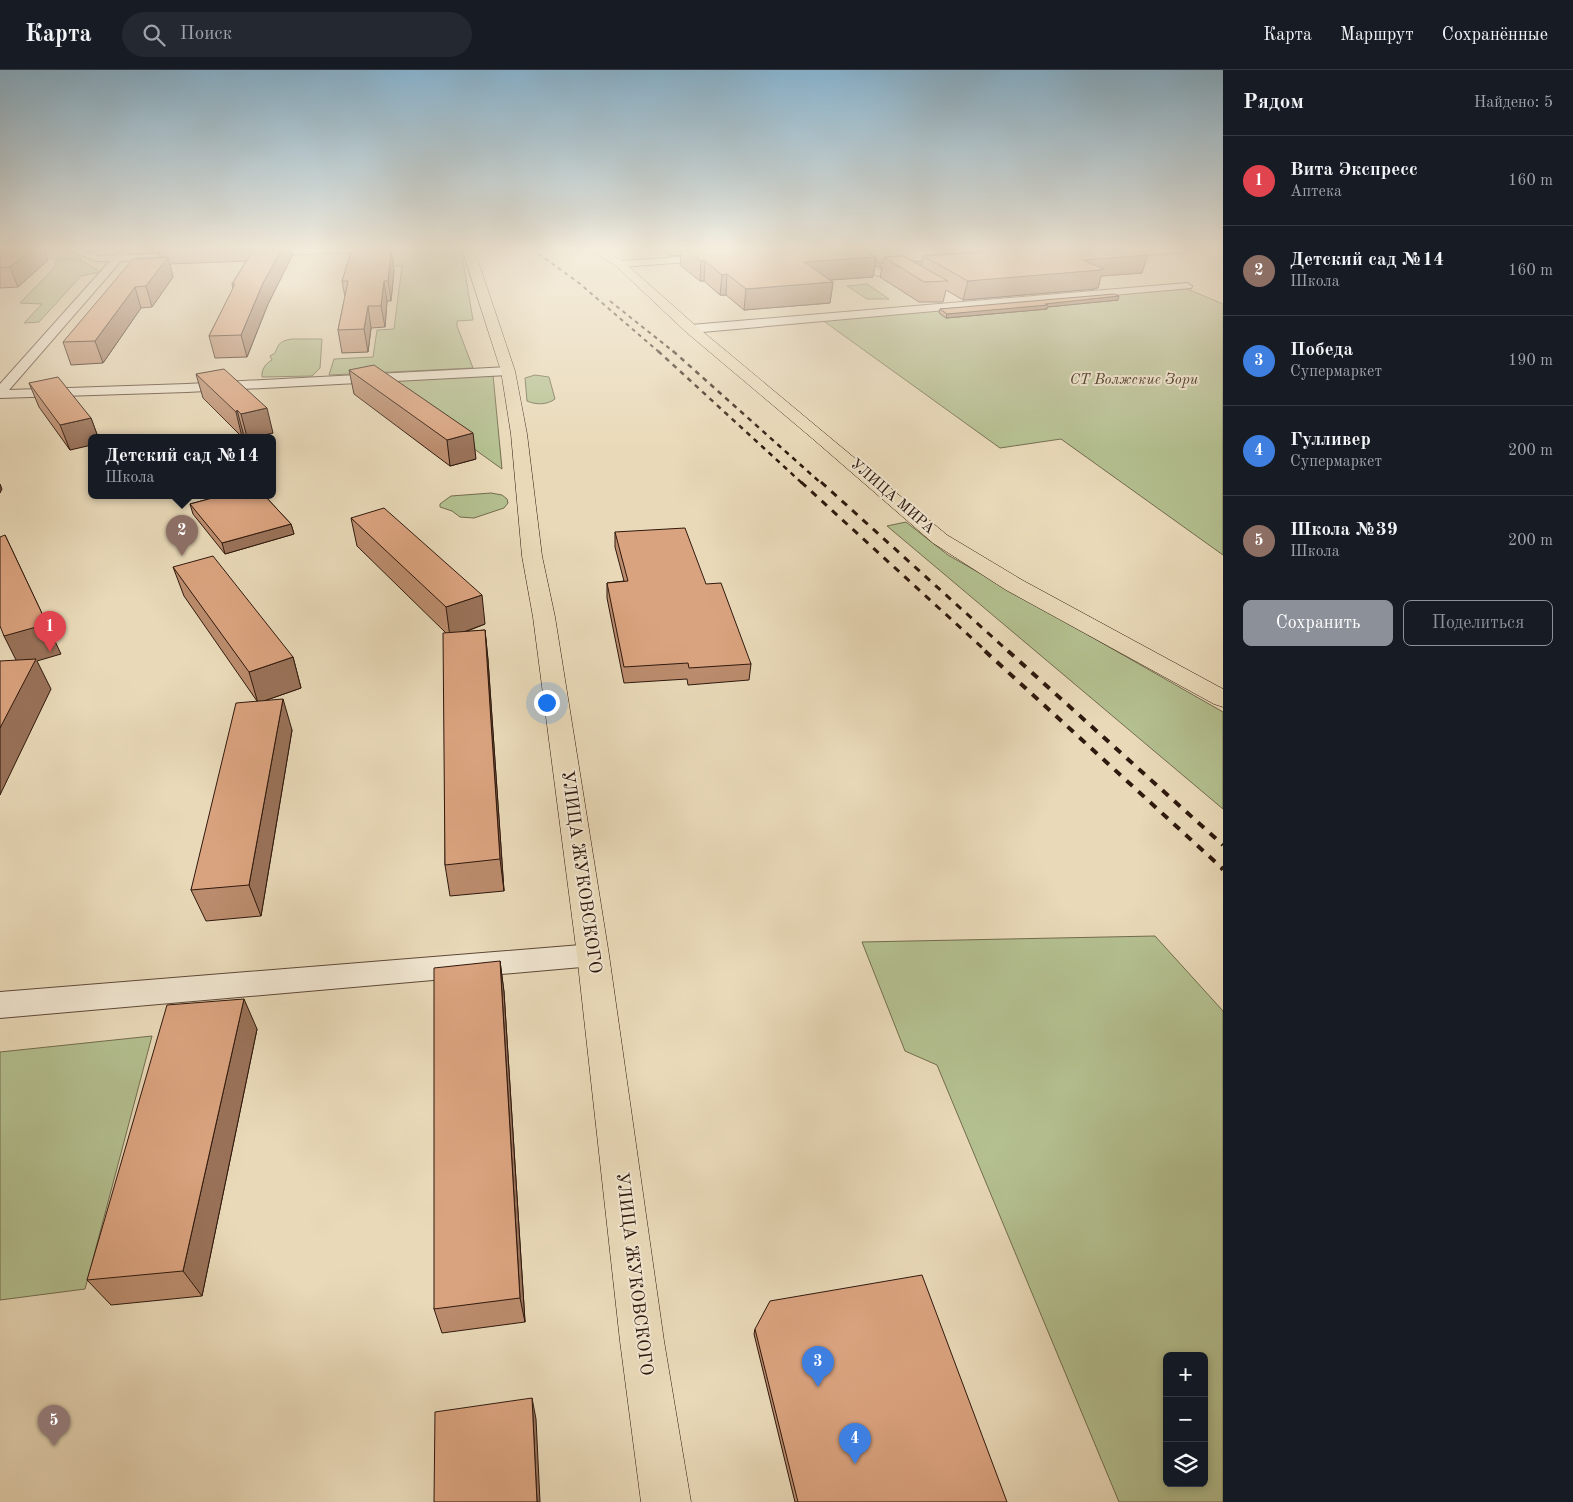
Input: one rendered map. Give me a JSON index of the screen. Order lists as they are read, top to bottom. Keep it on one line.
{"streets":{"main road":["УЛИЦА МИРА","УЛИЦА ЖУКОВСКОГО"]},"parks":["СТ Волжские Зори"],"page":{"header":"Карта","search":"Поиск","nav":["Карта","Маршрут","Сохранённые"],"heading":["Рядом","Найдено: 5"],"list":[{"mark":"1","name":"Вита Экспресс","note":"Аптека","value":"160 m"},{"mark":"2","name":"Детский сад №14","note":"Школа","value":"160 m"},{"mark":"3","name":"Победа","note":"Супермаркет","value":"190 m"},{"mark":"4","name":"Гулливер","note":"Супермаркет","value":"200 m"},{"mark":"5","name":"Школа №39","note":"Школа","value":"200 m"}],"popup":["Детский сад №14","Школа"],"pins":["2","1","3","5","4"],"buttons":["Сохранить","Поделиться"],"map_buttons":["+","−"]}}
